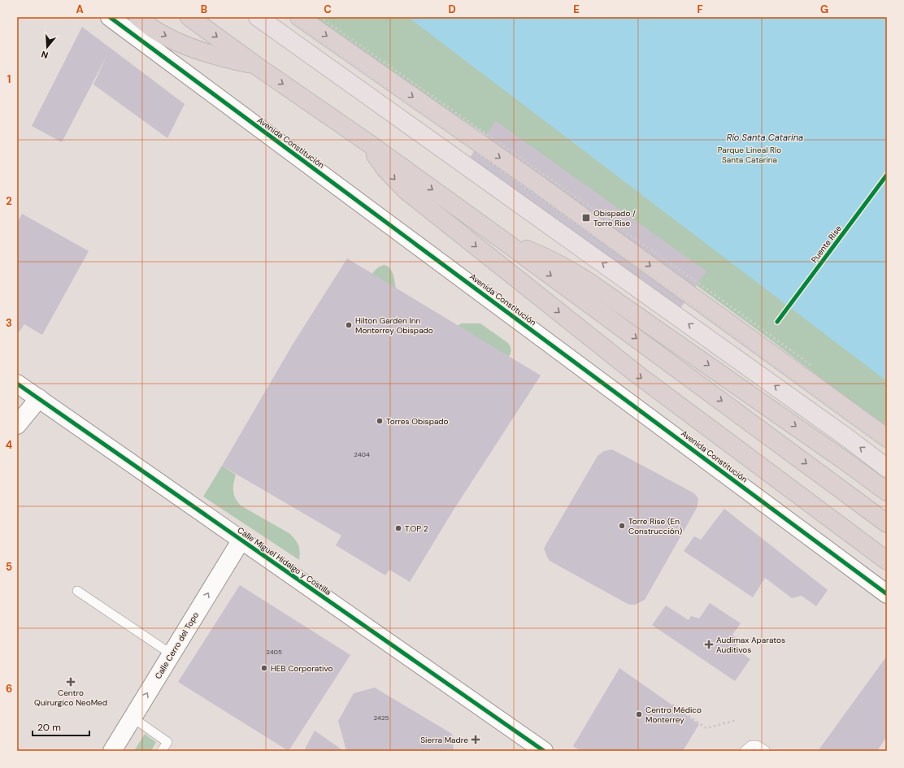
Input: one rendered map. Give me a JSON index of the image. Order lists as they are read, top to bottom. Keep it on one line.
{"streets":{"street":["Avenida Constitución","Calle Miguel Hidalgo y Costilla","Calle Cerro del Topo"],"cycle path":["Puente Rise"]},"crossings":[["Calle Miguel Hidalgo y Costilla","Calle Cerro del Topo"]],"one_way":["Calle Cerro del Topo"],"water":["Río Santa Catarina"],"parks":["Parque Lineal Río Santa Catarina"],"places":{"transit":["Obispado / Torre Rise"],"other":["Hilton Garden Inn Monterrey Obispado","Torres Obispado","Torre Rise (En Construcción)","T.OP 2","HEB Corporativo","Centro Médico Monterrey"],"health":["Audimax Aparatos Auditivos","Centro Quirurgico NeoMed","Sierra Madre"]},"house_numbers":["2404","2405","2425"],"scale_bar":"20 m","north":"bottom","grid":{"columns":["A","B","C","D","E","F","G"],"rows":["1","2","3","4","5","6"]}}
